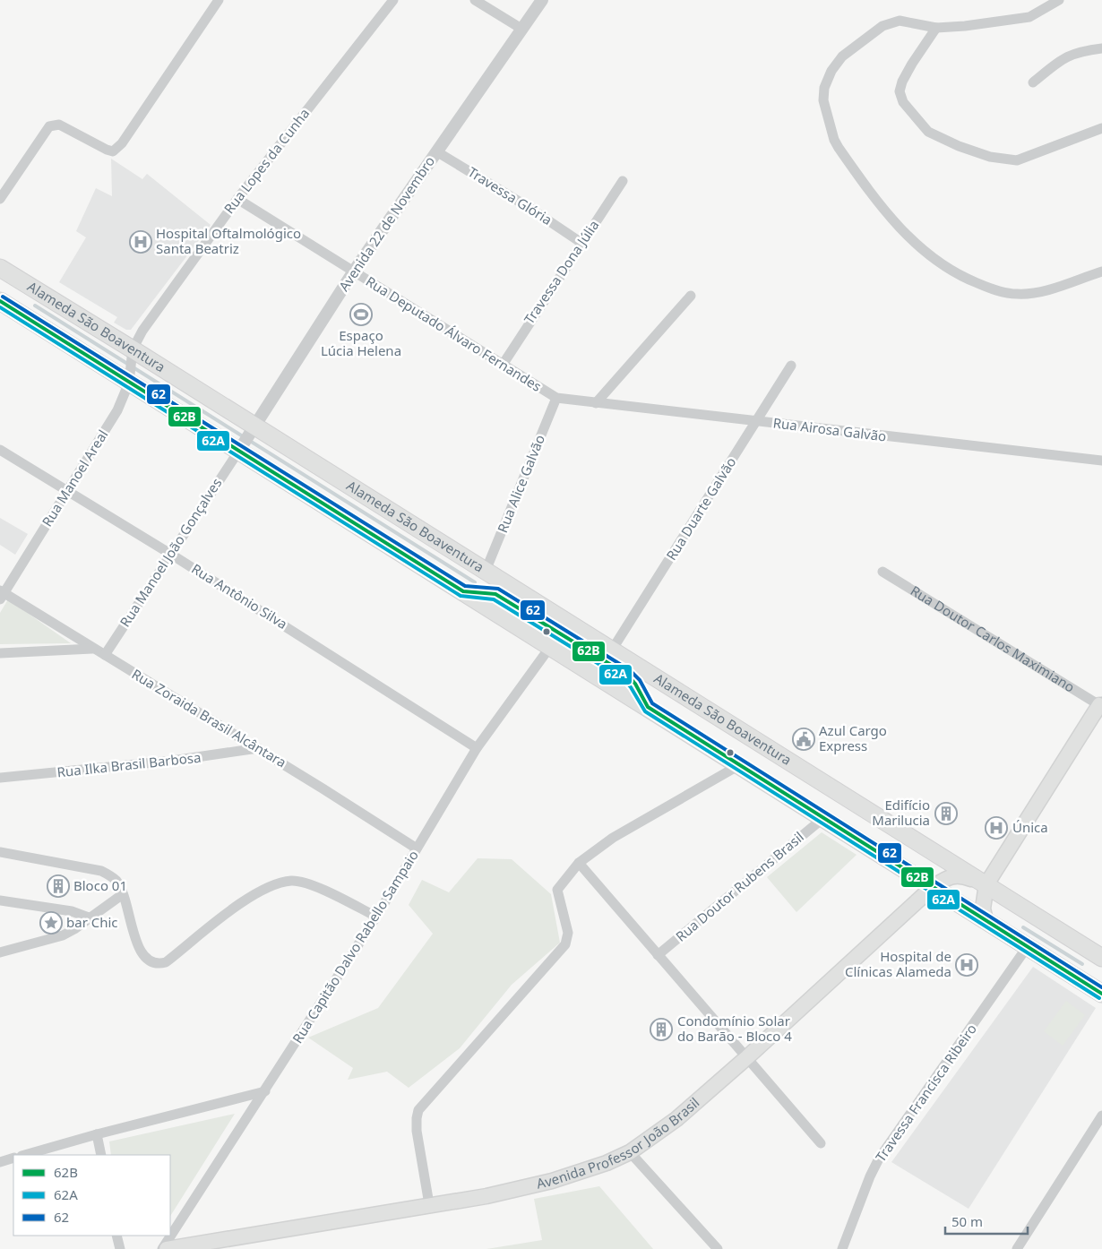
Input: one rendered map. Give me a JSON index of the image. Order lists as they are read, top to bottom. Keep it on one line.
{"streets":{"highway":["Alameda São Boaventura"],"main road":["Avenida Professor João Brasil"],"street":["Rua Lopes da Cunha","Travessa Glória","Avenida 22 de Novembro","Travessa Dona Júlia","Rua Deputado Álvaro Fernandes","Rua Airosa Galvão","Rua Manoel Areal","Rua Alice Galvão","Rua Duarte Galvão","Rua Manoel João Gonçalves","Rua Antônio Silva","Rua Doutor Carlos Maximiano","Rua Zoraida Brasil Alcântara","Rua Ilka Brasil Barbosa","Rua Doutor Rubens Brasil","Rua Capitão Dalvo Rabello Sampaio","Travessa Francisca Ribeiro"]},"crossings":[["Rua Lopes da Cunha","Alameda São Boaventura"],["Rua Lopes da Cunha","Rua Deputado Álvaro Fernandes"],["Rua Lopes da Cunha","Rua Manoel Areal"],["Travessa Glória","Avenida 22 de Novembro"],["Travessa Glória","Travessa Dona Júlia"],["Avenida 22 de Novembro","Alameda São Boaventura"],["Avenida 22 de Novembro","Rua Deputado Álvaro Fernandes"],["Avenida 22 de Novembro","Rua Manoel João Gonçalves"],["Travessa Dona Júlia","Rua Deputado Álvaro Fernandes"],["Alameda São Boaventura","Rua Manoel Areal"],["Alameda São Boaventura","Rua Alice Galvão"],["Alameda São Boaventura","Rua Duarte Galvão"],["Alameda São Boaventura","Rua Manoel João Gonçalves"],["Alameda São Boaventura","Rua Doutor Rubens Brasil"],["Alameda São Boaventura","Rua Capitão Dalvo Rabello Sampaio"],["Alameda São Boaventura","Travessa Francisca Ribeiro"],["Alameda São Boaventura","Avenida Professor João Brasil"],["Rua Deputado Álvaro Fernandes","Rua Airosa Galvão"],["Rua Deputado Álvaro Fernandes","Rua Alice Galvão"],["Rua Airosa Galvão","Rua Alice Galvão"],["Rua Airosa Galvão","Rua Duarte Galvão"],["Rua Manoel Areal","Rua Antônio Silva"],["Rua Manoel Areal","Rua Zoraida Brasil Alcântara"],["Rua Manoel João Gonçalves","Rua Antônio Silva"],["Rua Manoel João Gonçalves","Rua Zoraida Brasil Alcântara"],["Rua Antônio Silva","Rua Capitão Dalvo Rabello Sampaio"],["Rua Zoraida Brasil Alcântara","Rua Ilka Brasil Barbosa"],["Rua Zoraida Brasil Alcântara","Rua Capitão Dalvo Rabello Sampaio"]],"places":{"hospital":["Hospital Oftalmológico Santa Beatriz","Única","Hospital de Clínicas Alameda"],"sports":["Espaço Lúcia Helena"],"public building":["Azul Cargo Express"],"building":["Edifício Marilucia","Bloco 01","Condomínio Solar do Barão - Bloco 4"],"place":["bar Chic"]},"lines":["transit line 62","transit line 62B","transit line 62A"],"legend":["62B","62A","62"],"scale_bar":"50 m"}
